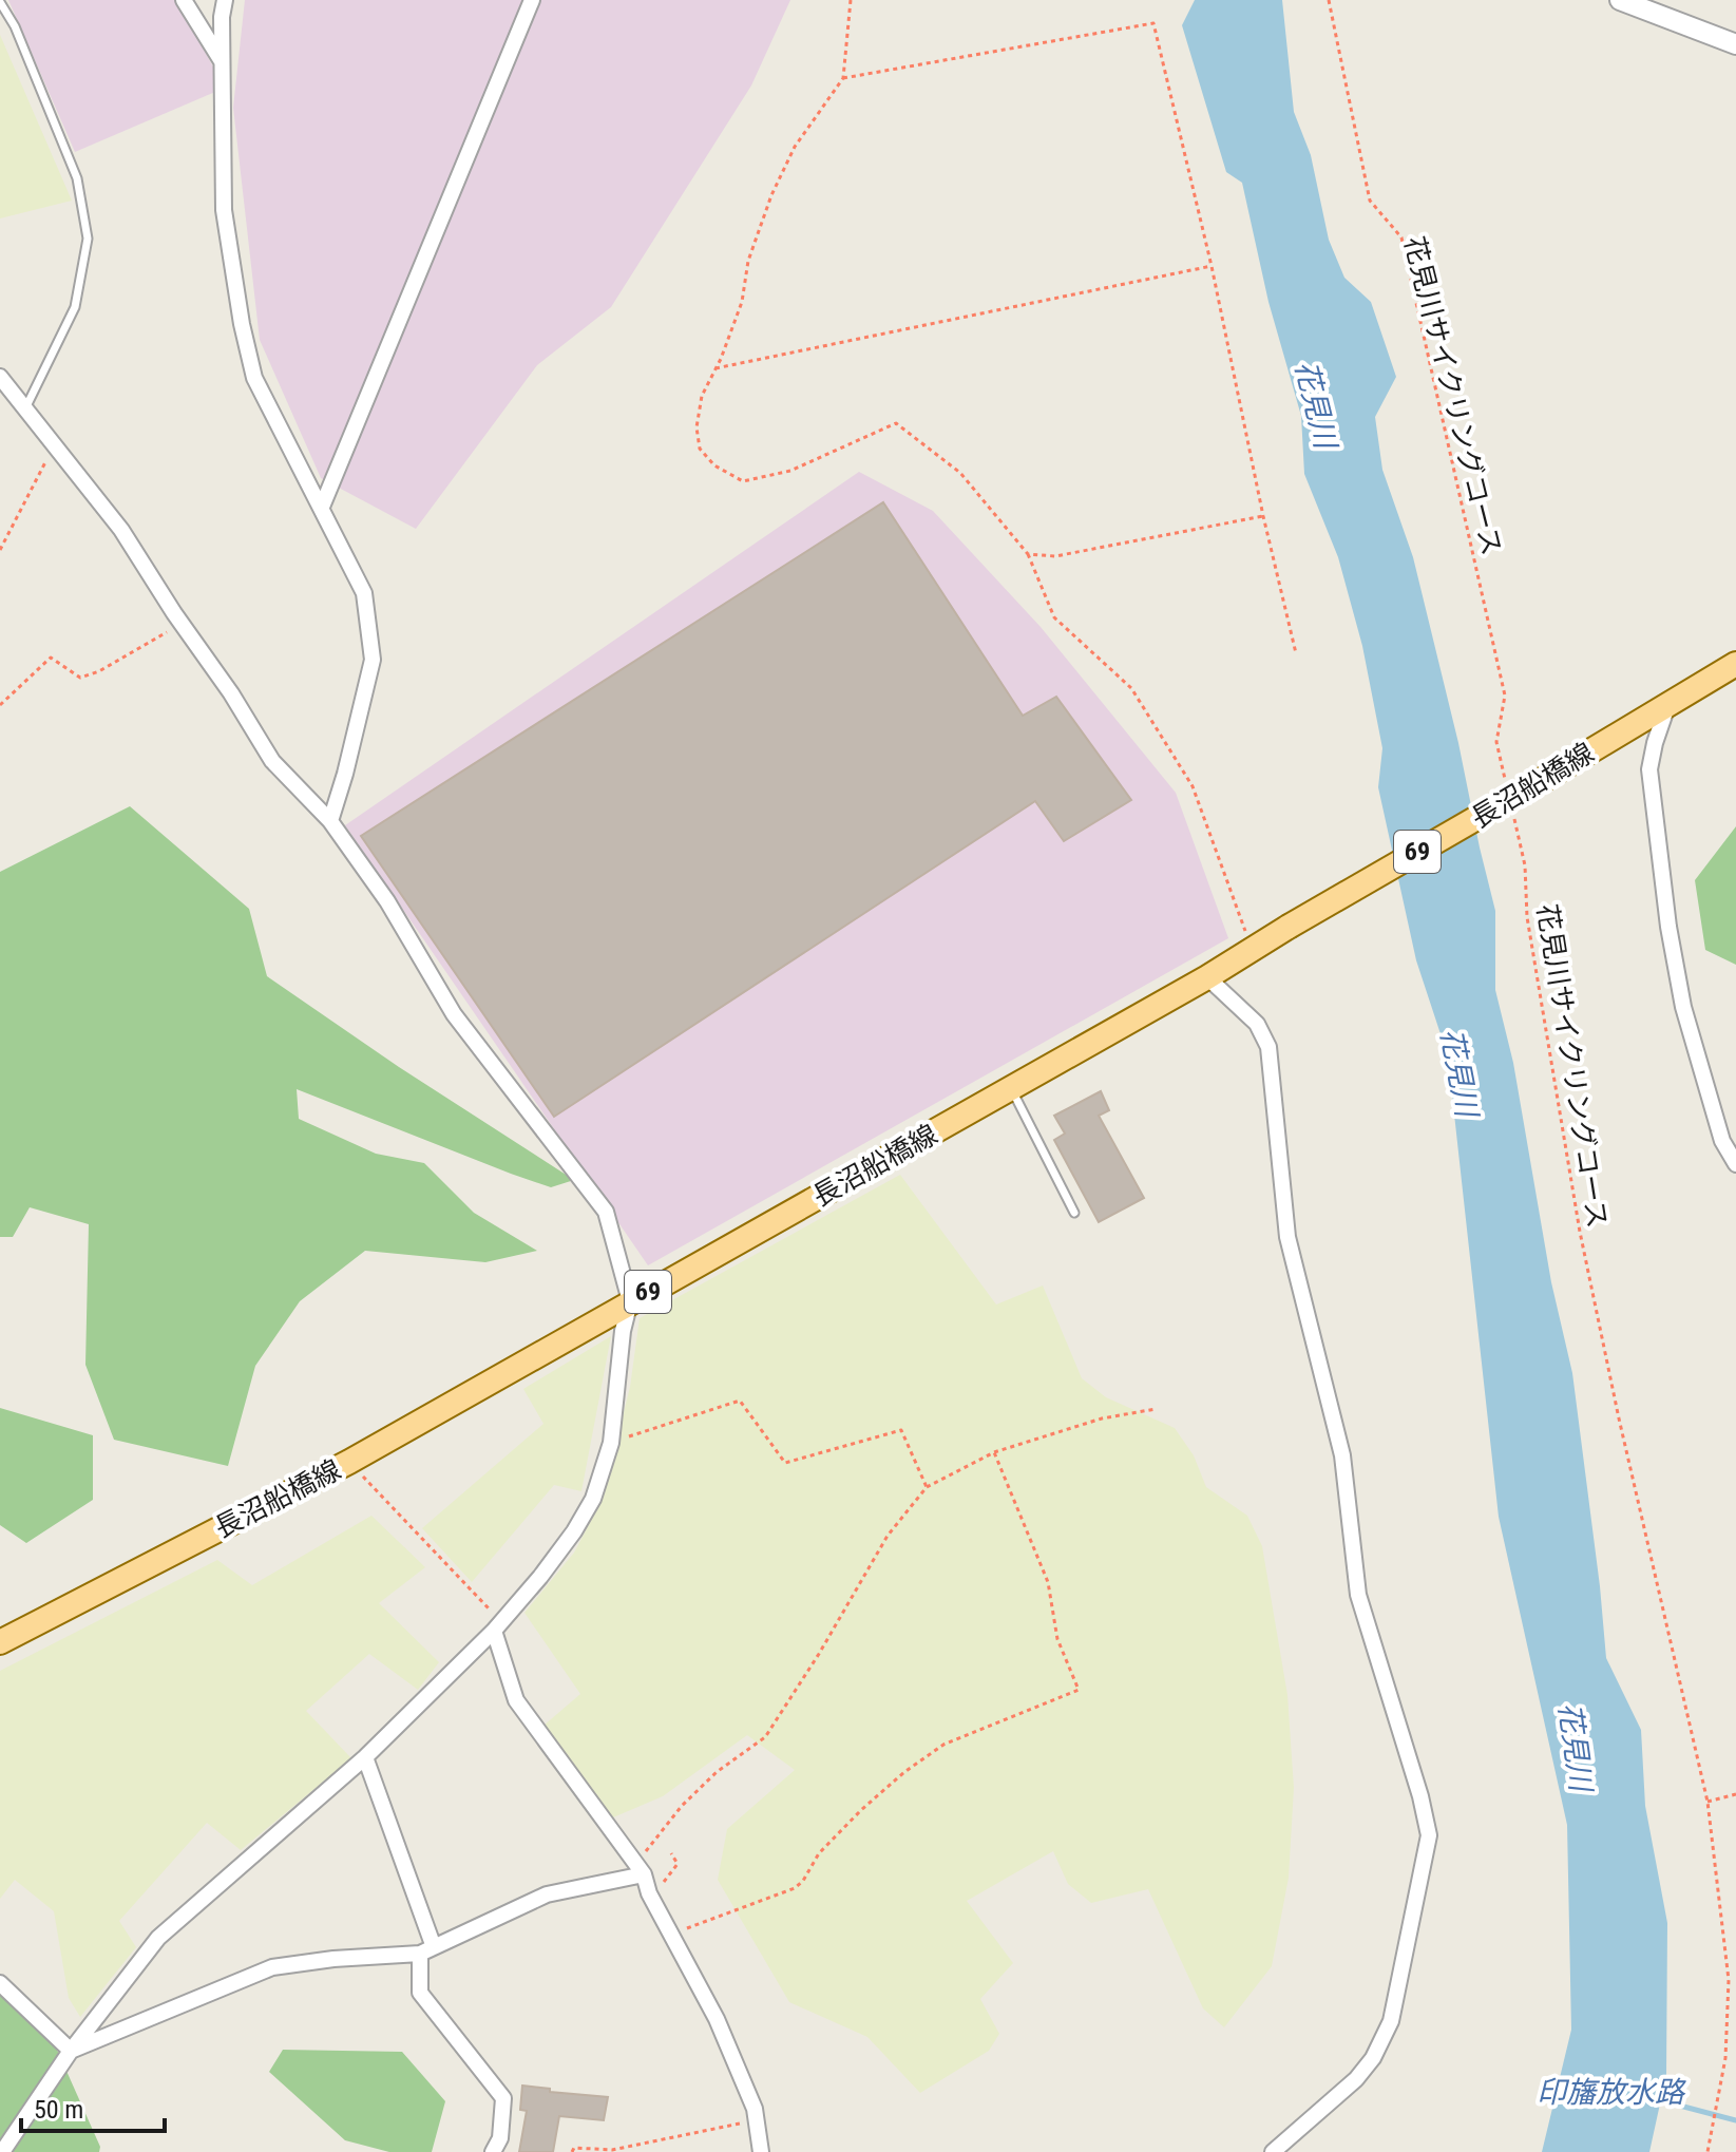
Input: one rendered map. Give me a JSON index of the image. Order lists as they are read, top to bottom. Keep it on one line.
{"streets":{"main road":["長沼船橋線","69"],"path":["花見川サイクリングコース"]},"water":["花見川","印旛放水路"],"scale_bar":"50 m"}
